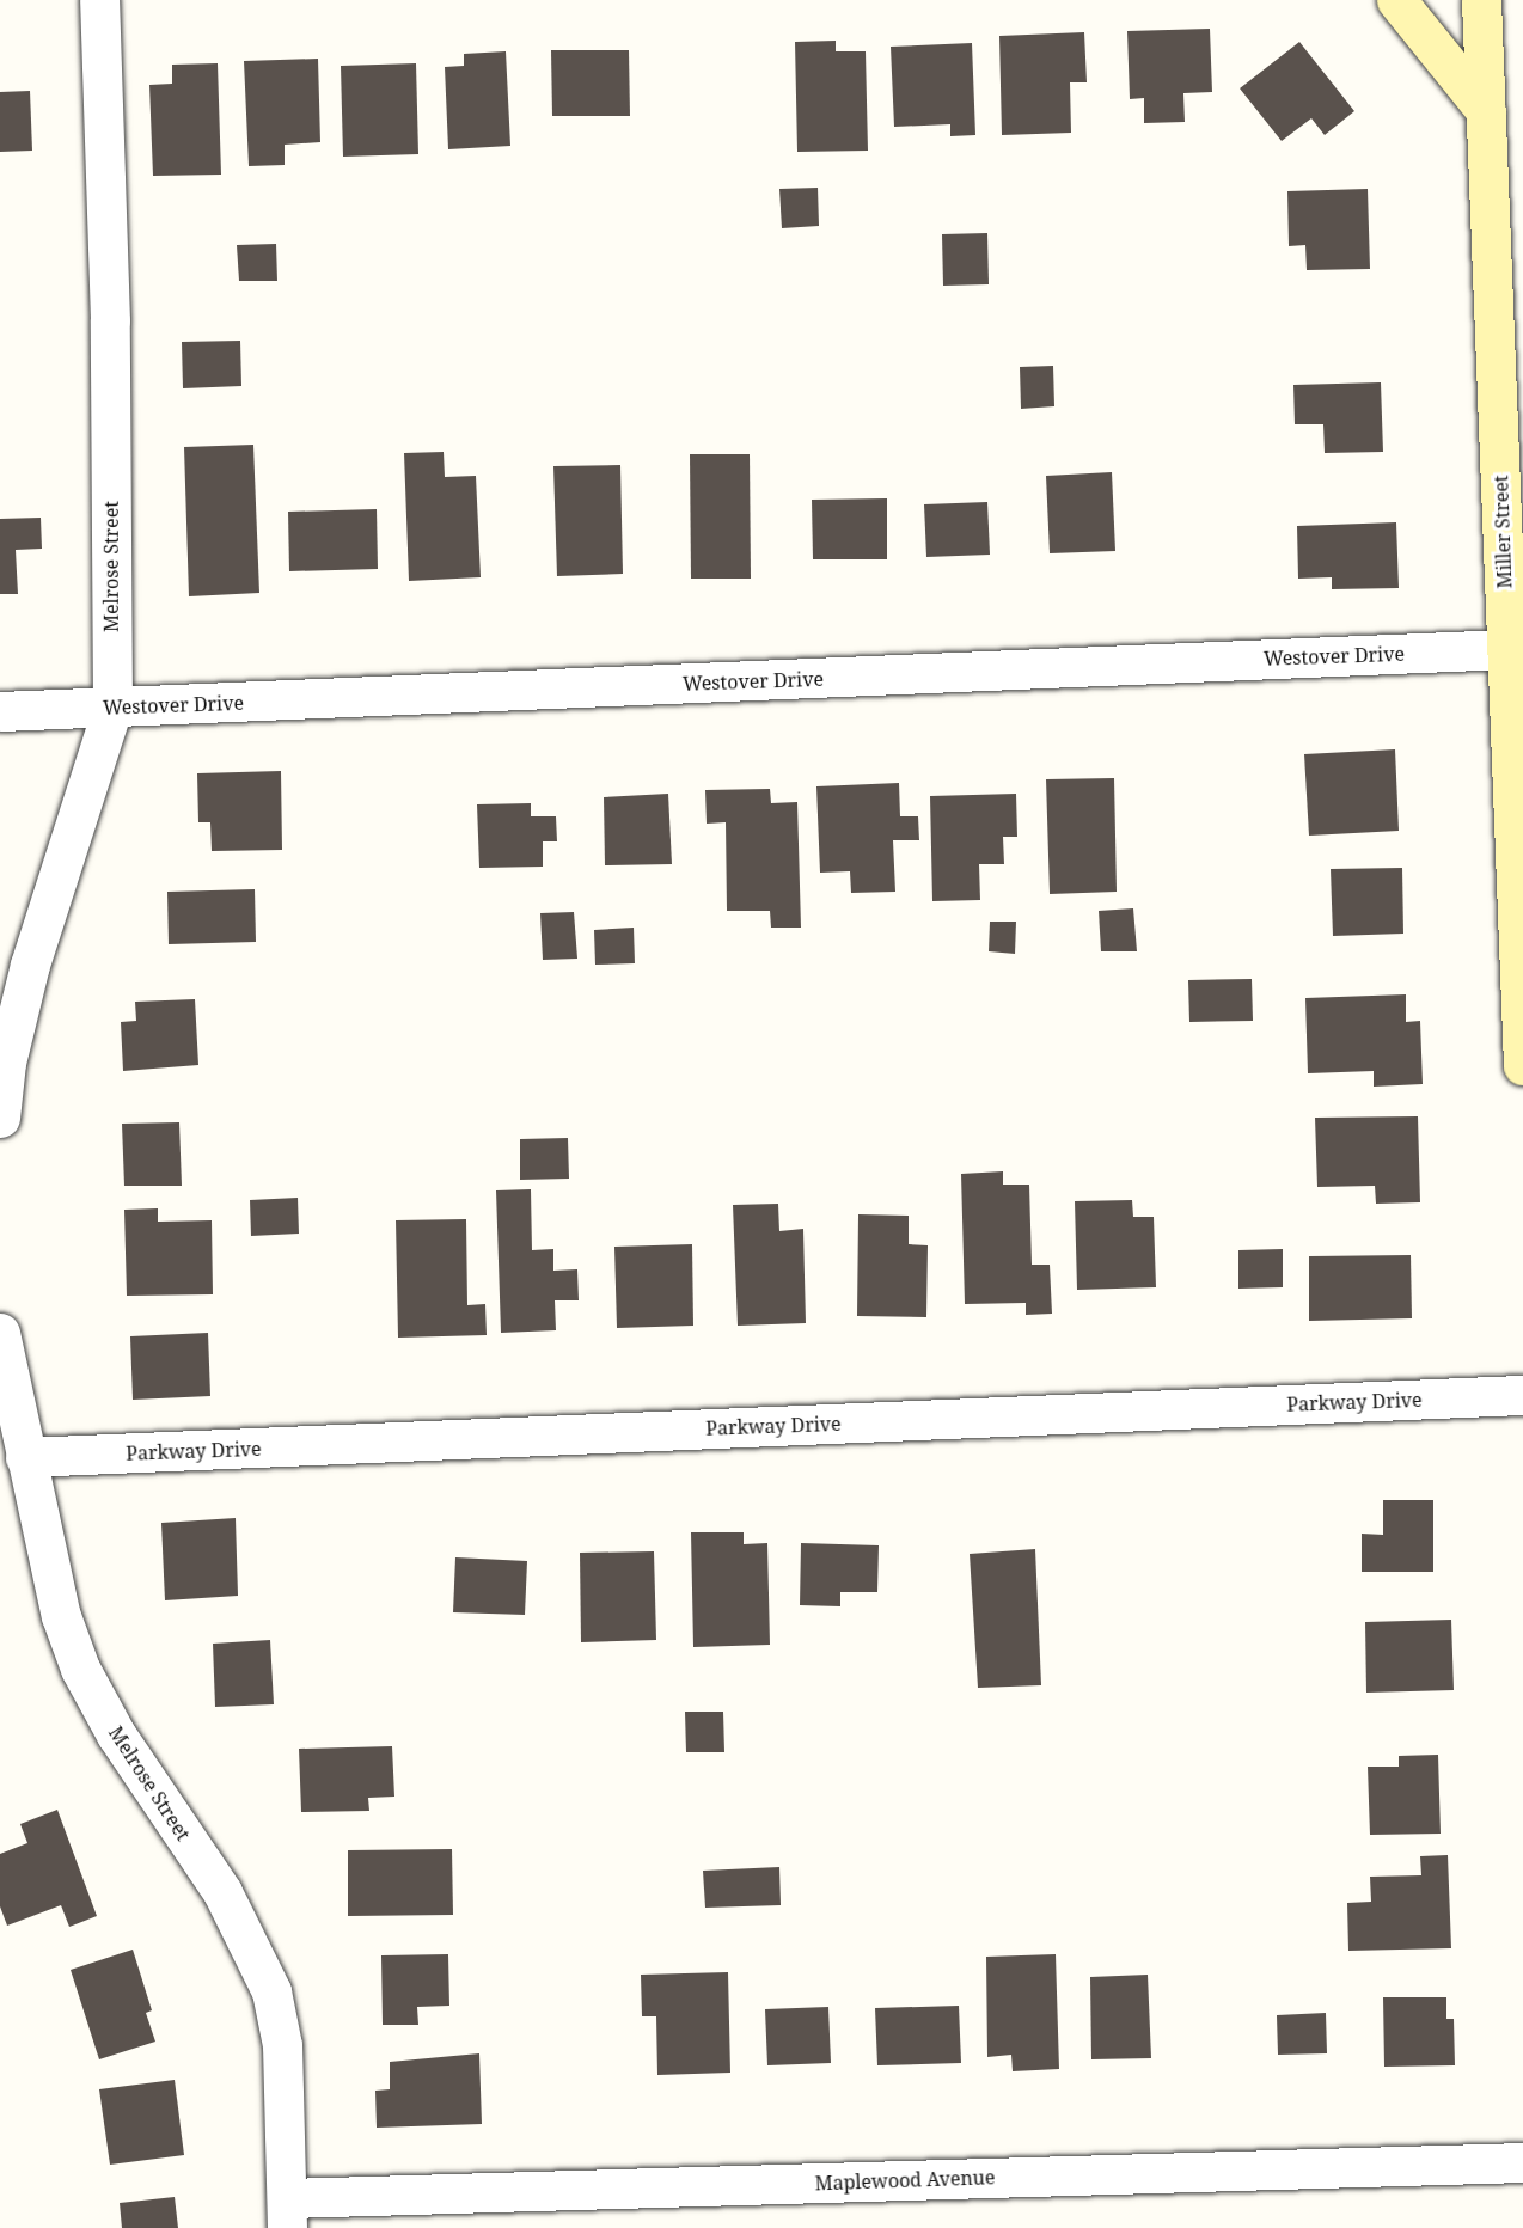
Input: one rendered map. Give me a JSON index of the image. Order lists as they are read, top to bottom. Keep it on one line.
{"streets":{"main road":["Miller Street"],"street":["Melrose Street","Westover Drive","Parkway Drive","Maplewood Avenue"]},"crossings":[["Miller Street","Westover Drive"],["Melrose Street","Westover Drive"],["Melrose Street","Parkway Drive"],["Melrose Street","Maplewood Avenue"]]}
